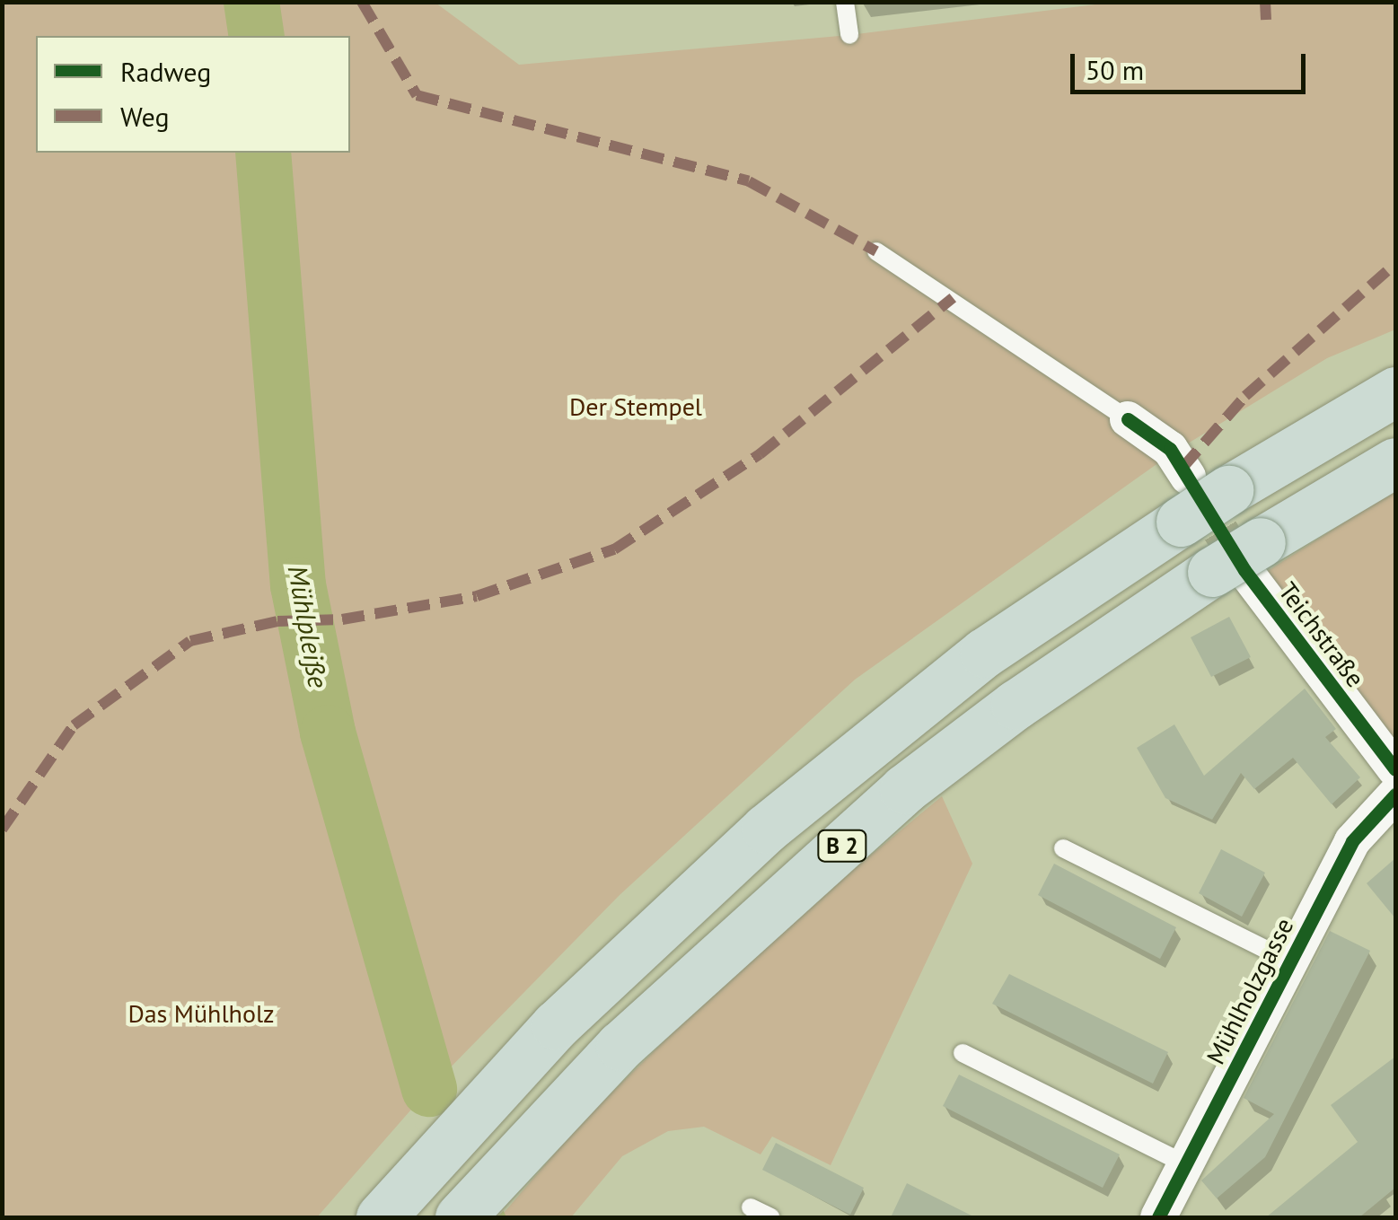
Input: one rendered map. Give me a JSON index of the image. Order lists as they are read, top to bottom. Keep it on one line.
{"streets":{"highway":["B 2"],"street":["Teichstraße","Mühlholzgasse"]},"crossings":[["Teichstraße","B 2"]],"water":["Mühlpleiße"],"parks":["Der Stempel","Das Mühlholz"],"legend":["Radweg","Weg"],"scale_bar":"50 m"}
